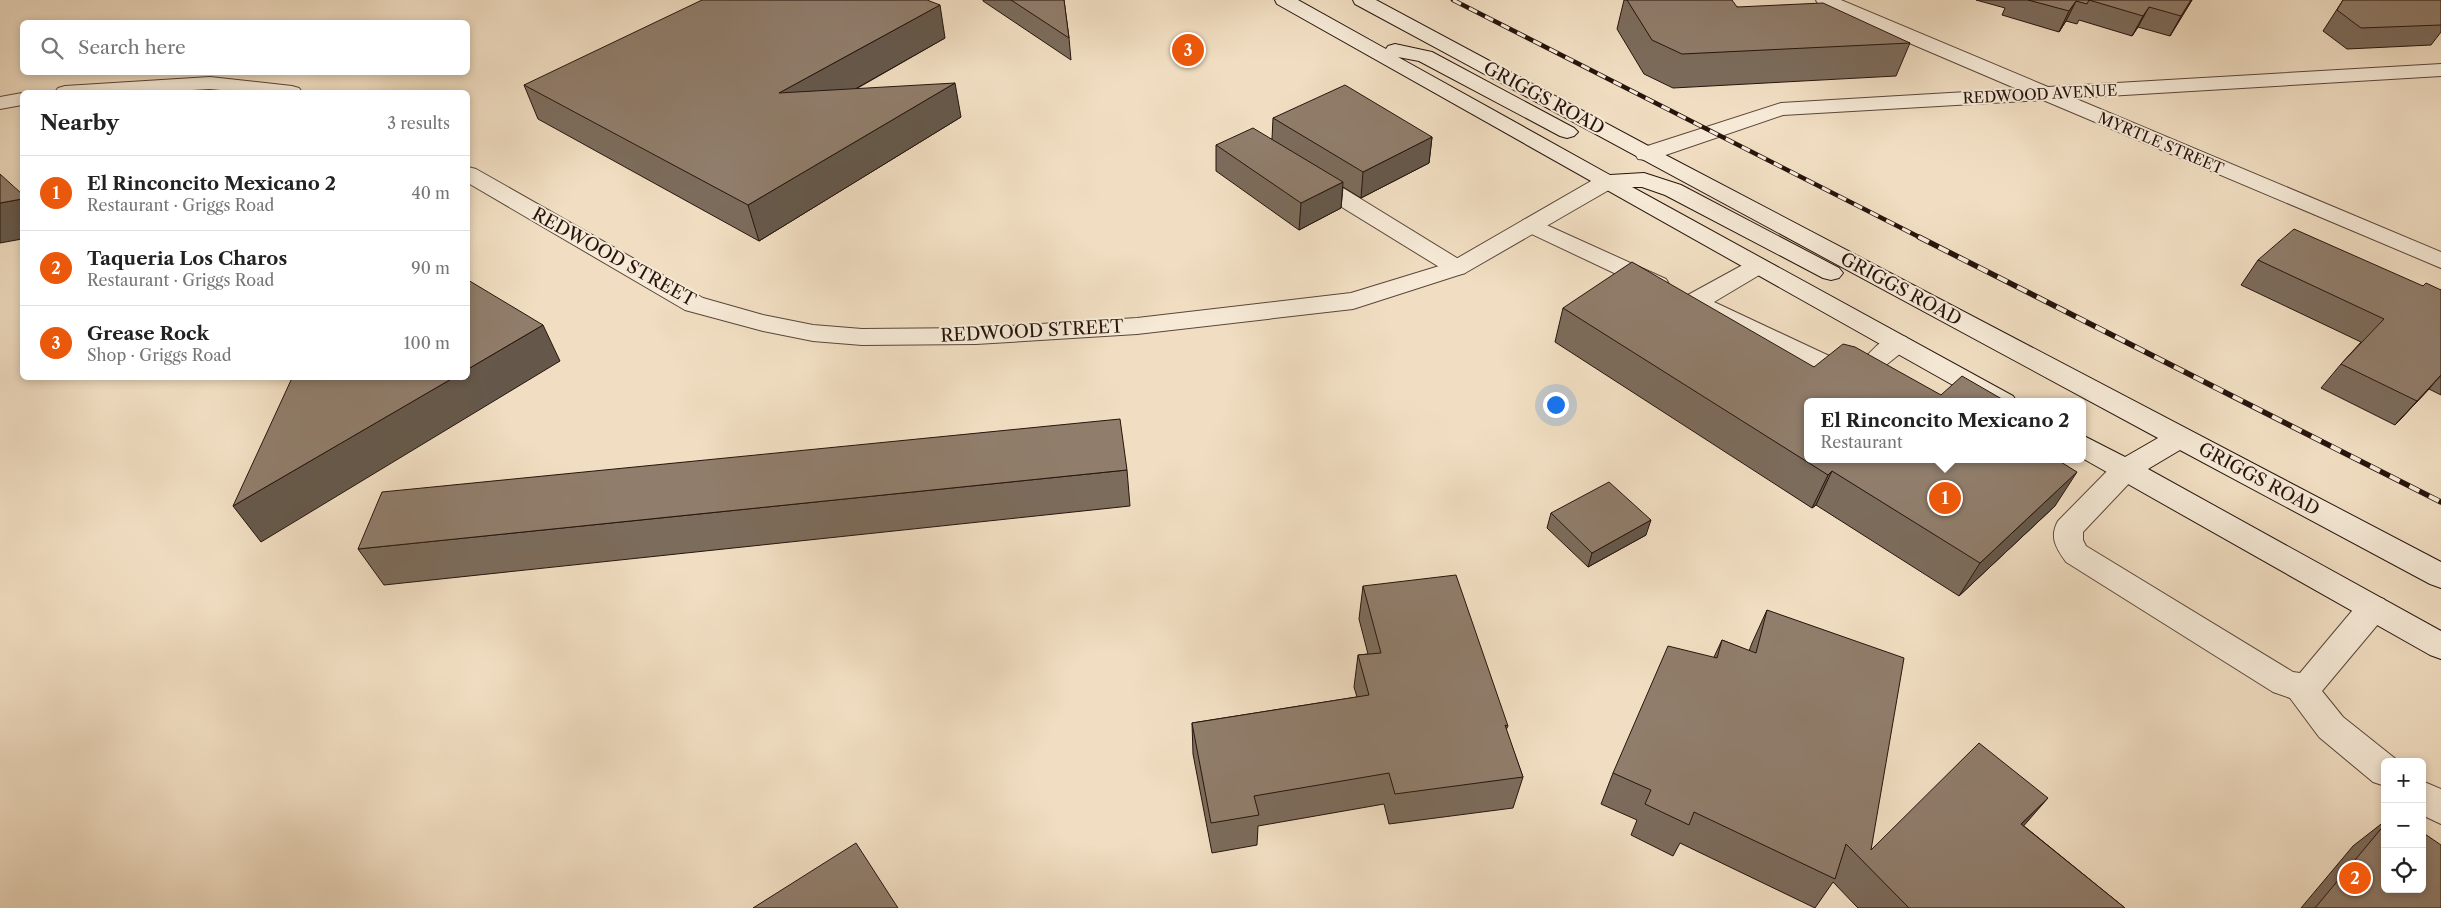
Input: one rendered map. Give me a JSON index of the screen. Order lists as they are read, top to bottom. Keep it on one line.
{"streets":{"street":["REDWOOD AVENUE","GRIGGS ROAD","MYRTLE STREET","REDWOOD STREET"]},"crossings":[["REDWOOD AVENUE","GRIGGS ROAD"],["REDWOOD AVENUE","MYRTLE STREET"]],"page":{"search":"Search here","pins":["3","1","2"],"heading":["Nearby","3 results"],"list":[{"mark":"1","name":"El Rinconcito Mexicano 2","note":"Restaurant · Griggs Road","value":"40 m"},{"mark":"2","name":"Taqueria Los Charos","note":"Restaurant · Griggs Road","value":"90 m"},{"mark":"3","name":"Grease Rock","note":"Shop · Griggs Road","value":"100 m"}],"popup":["El Rinconcito Mexicano 2","Restaurant"],"map_buttons":["+","−"]}}
